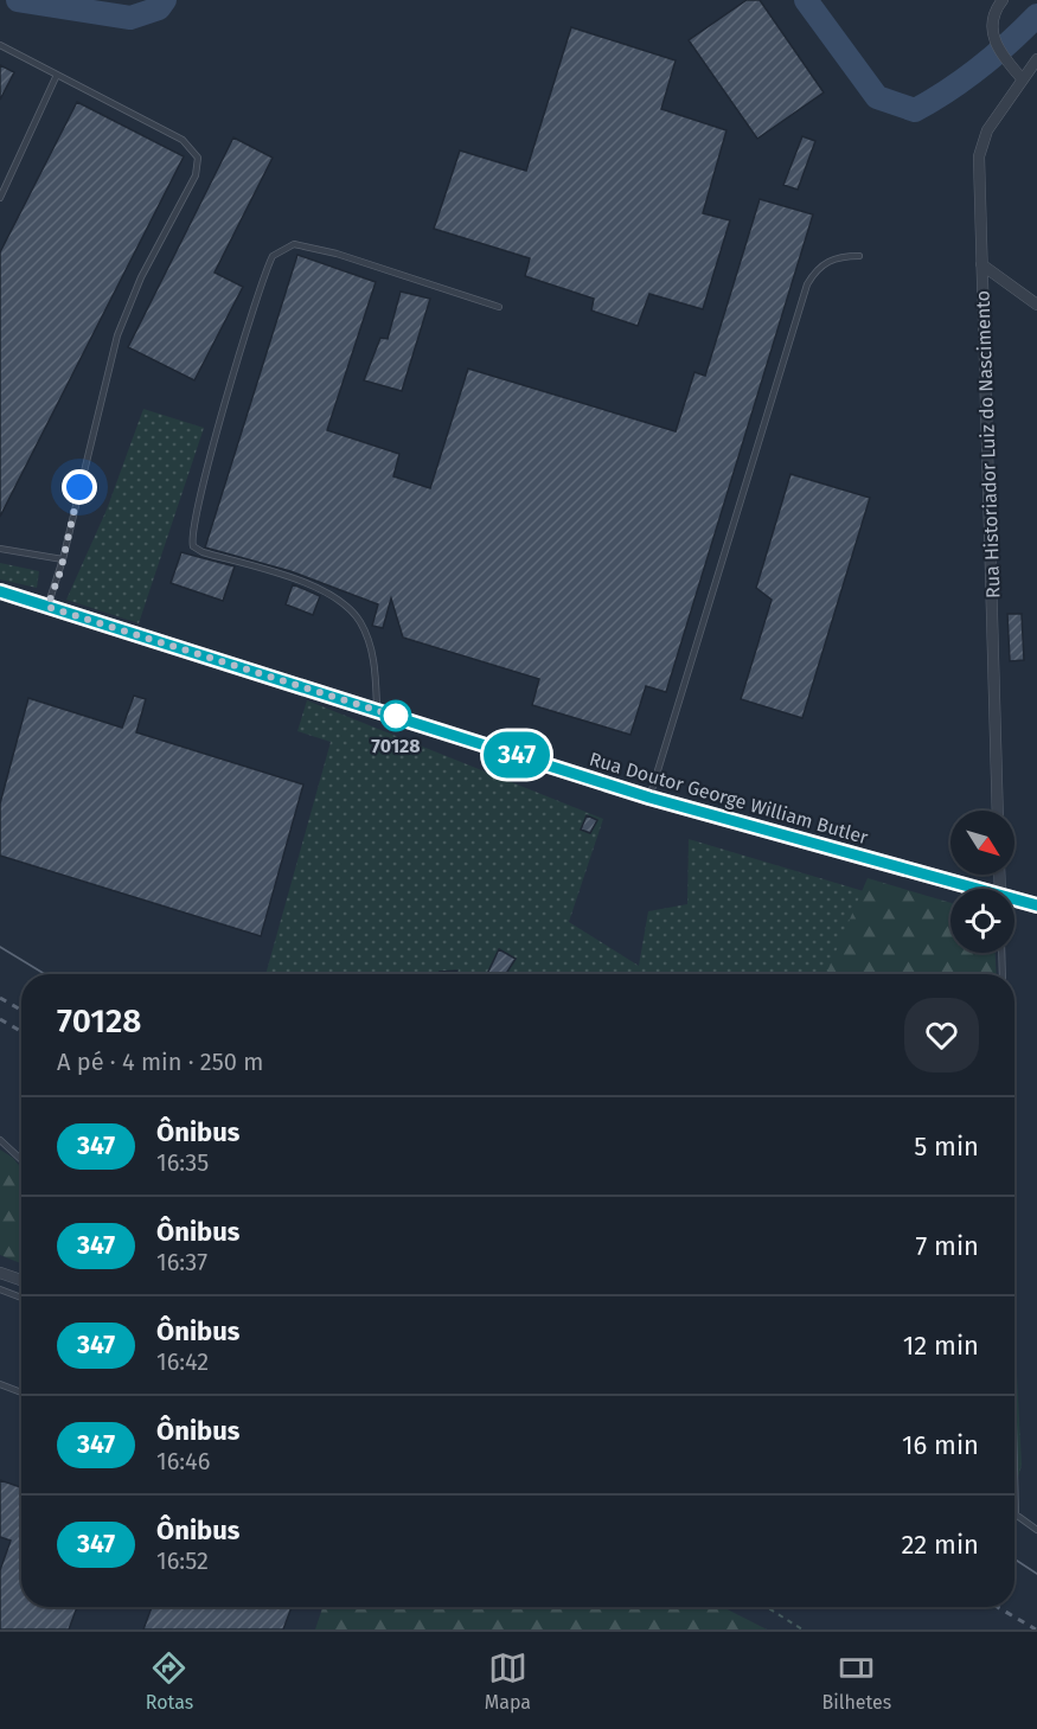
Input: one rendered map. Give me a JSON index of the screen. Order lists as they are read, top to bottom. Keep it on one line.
{"streets":{"street":["Rua Historiador Luiz do Nascimento","Rua Doutor George William Butler"]},"places":["70128"],"lines":["bus line 347"],"north":"bottom right","page":{"on_map":"347","heading":["70128","A pé · 4 min · 250 m"],"list":[{"mark":"347","name":"Ônibus","note":"16:35","value":"5 min"},{"mark":"347","name":"Ônibus","note":"16:37","value":"7 min"},{"mark":"347","name":"Ônibus","note":"16:42","value":"12 min"},{"mark":"347","name":"Ônibus","note":"16:46","value":"16 min"},{"mark":"347","name":"Ônibus","note":"16:52","value":"22 min"}],"tabs":["Rotas","Mapa","Bilhetes"]}}
